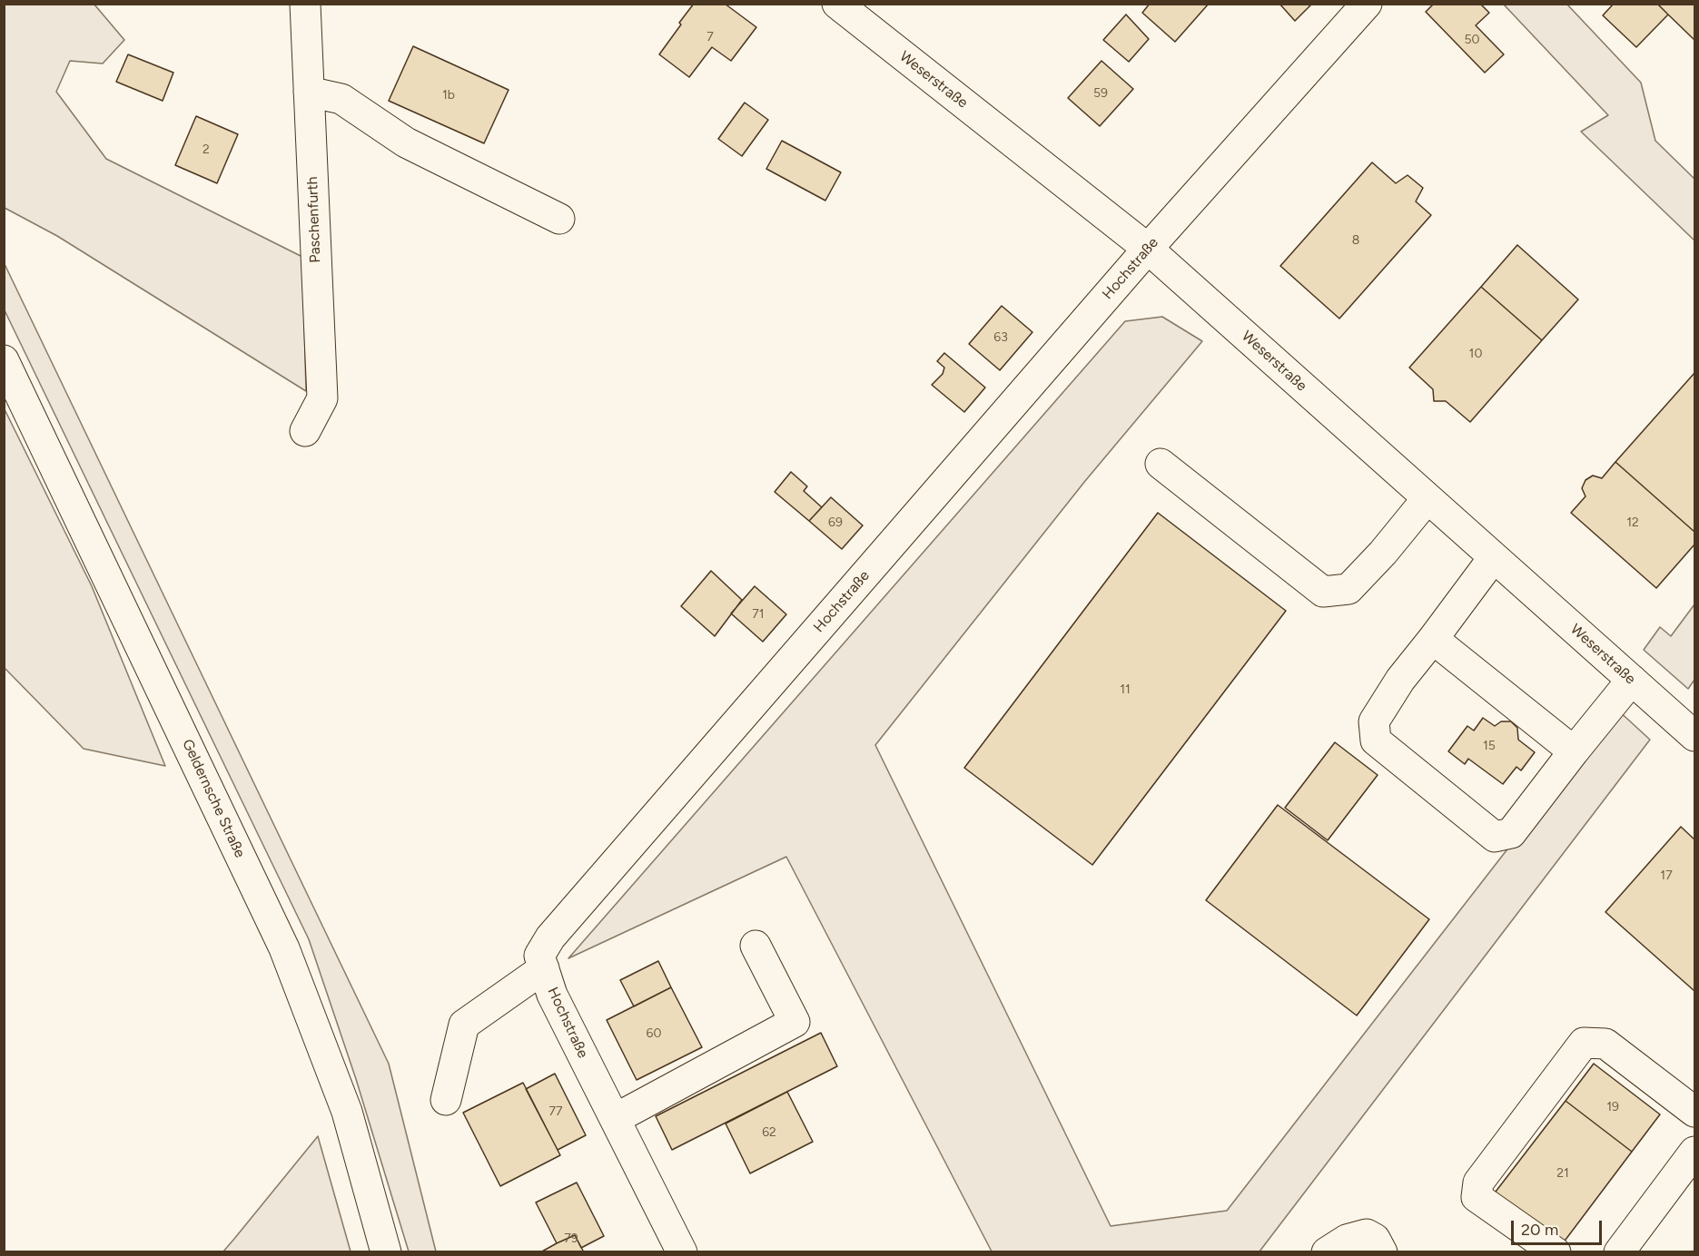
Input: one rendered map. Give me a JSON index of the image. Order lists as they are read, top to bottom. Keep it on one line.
{"streets":{"street":["Weserstraße","Paschenfurth","Hochstraße","Geldernsche Straße"]},"crossings":[["Weserstraße","Hochstraße"]],"house_numbers":["7","50","59","1b","2","8","63","10","69","12","71","11","15","17","60","19","77","62","21","79"],"scale_bar":"20 m"}
